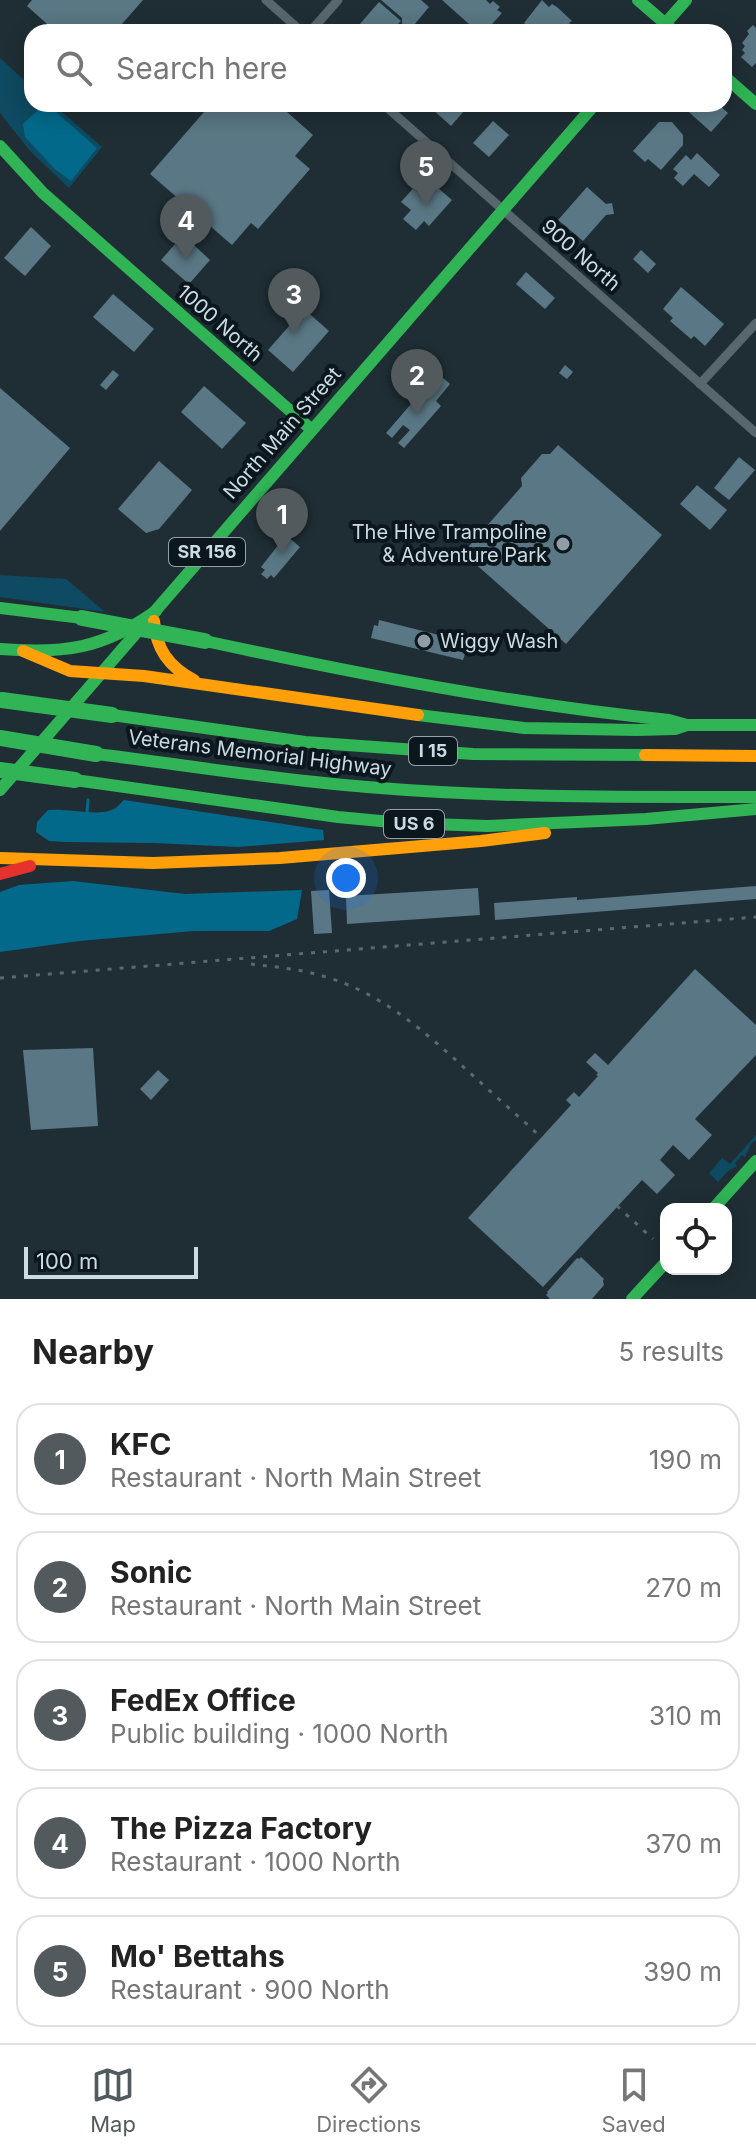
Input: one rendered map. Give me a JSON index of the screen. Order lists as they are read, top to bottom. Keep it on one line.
{"streets":{"main road":["1000 North","North Main Street","SR 156","I 15","Veterans Memorial Highway","US 6"],"street":["900 North"]},"crossings":[["900 North","North Main Street"],["1000 North","North Main Street"]],"places":["The Hive Trampoline & Adventure Park","Wiggy Wash"],"scale_bar":"100 m","page":{"search":"Search here","pins":["5","4","3","2","1"],"scale":"100 m","heading":["Nearby","5 results"],"list":[{"mark":"1","name":"KFC","note":"Restaurant · North Main Street","value":"190 m"},{"mark":"2","name":"Sonic","note":"Restaurant · North Main Street","value":"270 m"},{"mark":"3","name":"FedEx Office","note":"Public building · 1000 North","value":"310 m"},{"mark":"4","name":"The Pizza Factory","note":"Restaurant · 1000 North","value":"370 m"},{"mark":"5","name":"Mo' Bettahs","note":"Restaurant · 900 North","value":"390 m"}],"nav":["Map","Directions","Saved"]}}
